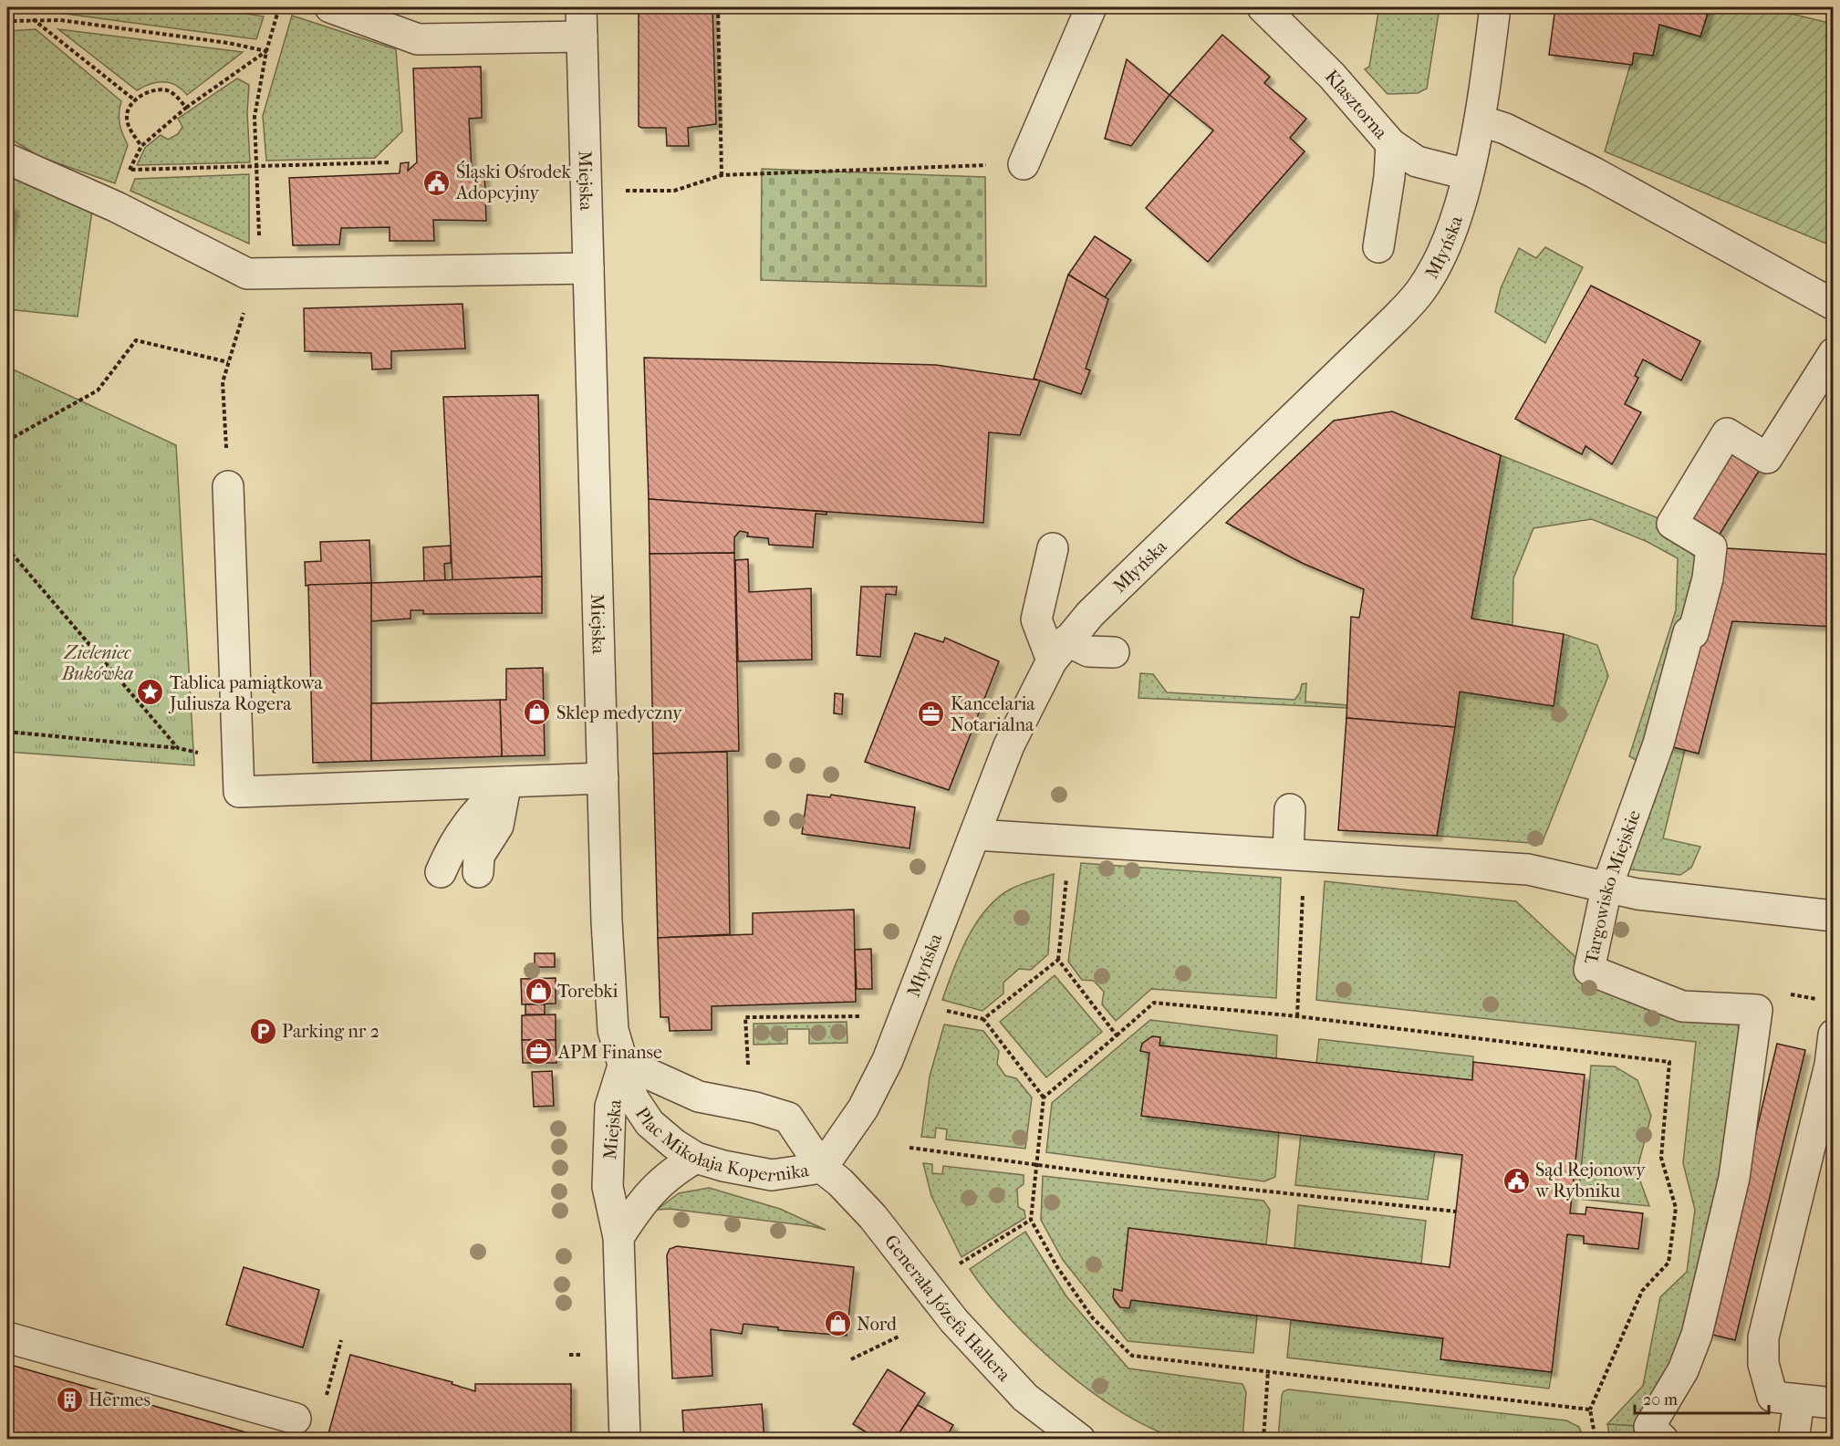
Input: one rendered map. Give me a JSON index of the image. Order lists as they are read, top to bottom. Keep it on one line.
{"streets":{"street":["Klasztorna","Miejska","Młyńska","Targowisko Miejskie","Plac Mikołaja Kopernika","Generała Józefa Hallera"]},"crossings":[["Klasztorna","Młyńska"],["Miejska","Plac Mikołaja Kopernika"],["Młyńska","Plac Mikołaja Kopernika"],["Młyńska","Generała Józefa Hallera"],["Plac Mikołaja Kopernika","Generała Józefa Hallera"]],"parks":["Zieleniec Bukówka"],"places":{"public building":["Śląski Ośrodek Adopcyjny","Sąd Rejonowy w Rybniku"],"place":["Tablica pamiątkowa Juliusza Rogera"],"shop":["Sklep medyczny","Torebki","Nord"],"office":["Kancelaria Notarialna","APM Finanse"],"parking":["Parking nr 2"],"building":["Hermes"]},"scale_bar":"20 m"}
